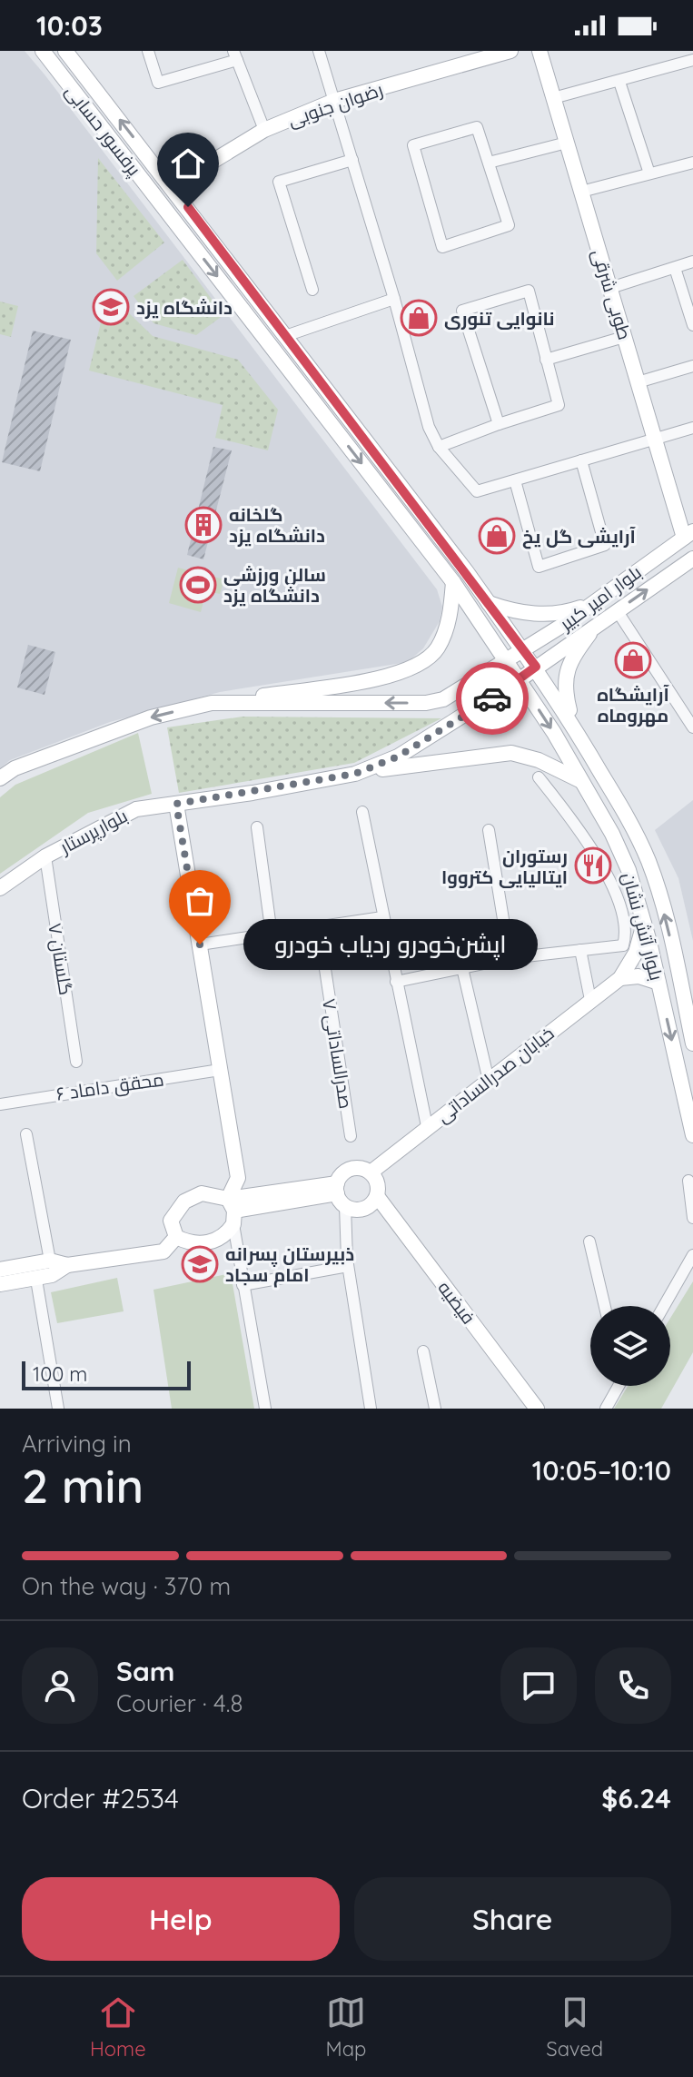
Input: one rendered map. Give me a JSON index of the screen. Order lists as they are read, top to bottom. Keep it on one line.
{"streets":{"street":["رضوان جنوبی","پرفسور حسابی","طوبی شرقی","بلوار امیر کبیر","بلوارپرستار","بلوار آتش نشان","گلستان ۷","صدرالساداتی ۷","خیابان صدرالساداتی","محقق داماد ۶","فیضیه"]},"crossings":[["رضوان جنوبی","پرفسور حسابی"],["پرفسور حسابی","بلوار امیر کبیر"],["پرفسور حسابی","بلوار آتش نشان"],["طوبی شرقی","بلوار امیر کبیر"],["بلوار امیر کبیر","بلوارپرستار"],["بلوار امیر کبیر","بلوار آتش نشان"],["بلوارپرستار","بلوار آتش نشان"],["بلوارپرستار","گلستان ۷"],["خیابان صدرالساداتی","فیضیه"]],"places":{"school or university":["دانشگاه یزد","ذبیرستان پسرانه امام سجاد"],"shop":["نانوایی تنوری","آرایشی گل یخ","آرایشگاه مهروماه"],"building":["گلخانه دانشگاه یزد"],"sports":["سالن ورزشی دانشگاه یزد"],"restaurant":["رستوران ایتالیایی کترووا"],"other":["اپشن‌خودرو ردیاب خودرو"]},"scale_bar":"100 m","page":{"status":"10:03","bubble":"اپشن‌خودرو ردیاب خودرو","scale":"100 m","heading":["2 min","Arriving in","10:05–10:10"],"panel":["Sam","Courier · 4.8","Order #2534","$6.24"],"bar":"On the way · 370 m","buttons":["Help","Share"],"tabs":["Home","Map","Saved"]}}
